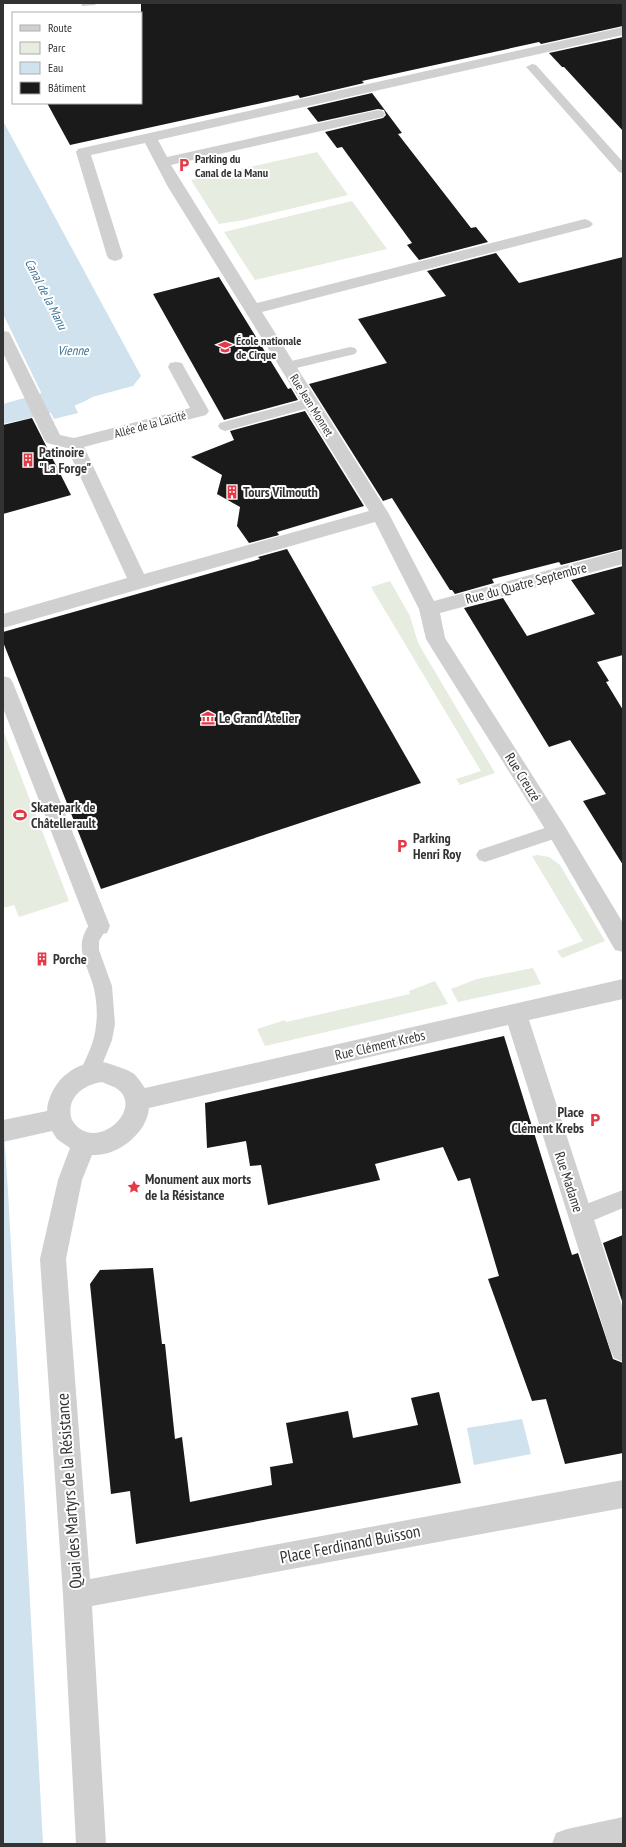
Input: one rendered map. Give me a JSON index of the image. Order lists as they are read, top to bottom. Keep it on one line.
{"streets":{"street":["Rue Jean Monnet","Allée de la Laïcité","Rue du Quatre Septembre","Rue Creuzé","Rue Clément Krebs","Rue Madame","Quai des Martyrs de la Résistance","Place Ferdinand Buisson"]},"crossings":[["Rue Jean Monnet","Rue du Quatre Septembre"],["Rue Jean Monnet","Rue Creuzé"],["Rue du Quatre Septembre","Rue Creuzé"],["Rue Clément Krebs","Rue Madame"],["Rue Clément Krebs","Quai des Martyrs de la Résistance"],["Quai des Martyrs de la Résistance","Place Ferdinand Buisson"]],"water":["Canal de la Manu","Vienne"],"places":{"parking":["Parking du Canal de la Manu","Parking Henri Roy","Place Clément Krebs"],"school or university":["École nationale de Cirque"],"building":["Patinoire \"La Forge\"","Tours Vilmouth","Porche"],"museum":["Le Grand Atelier"],"sports":["Skatepark de Châtellerault"],"place":["Monument aux morts de la Résistance"]},"legend":["Route","Parc","Eau","Bâtiment"]}
